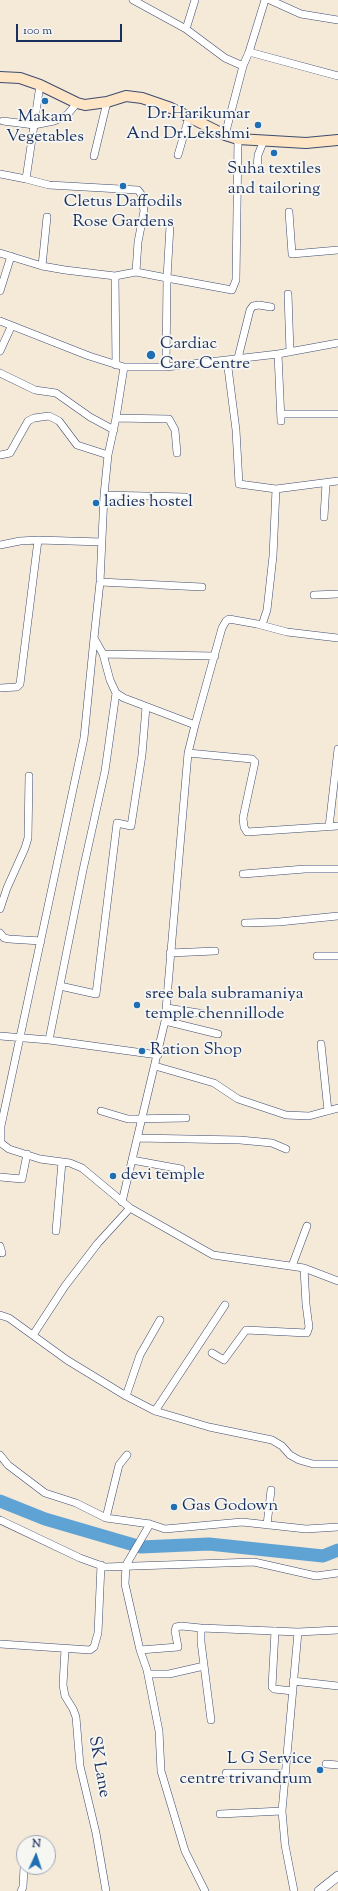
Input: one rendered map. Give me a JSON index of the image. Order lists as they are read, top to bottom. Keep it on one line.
{"streets":{"street":["SK Lane"]},"places":["Makam Vegetables","Dr.Harikumar And Dr.Lekshmi","Suha textiles and tailoring","Cletus Daffodils Rose Gardens","Cardiac Care Centre","ladies hostel","sree bala subramaniya temple chennillode","Ration Shop","devi temple","Gas Godown","L G Service centre trivandrum"],"scale_bar":"100 m","north":"top"}
